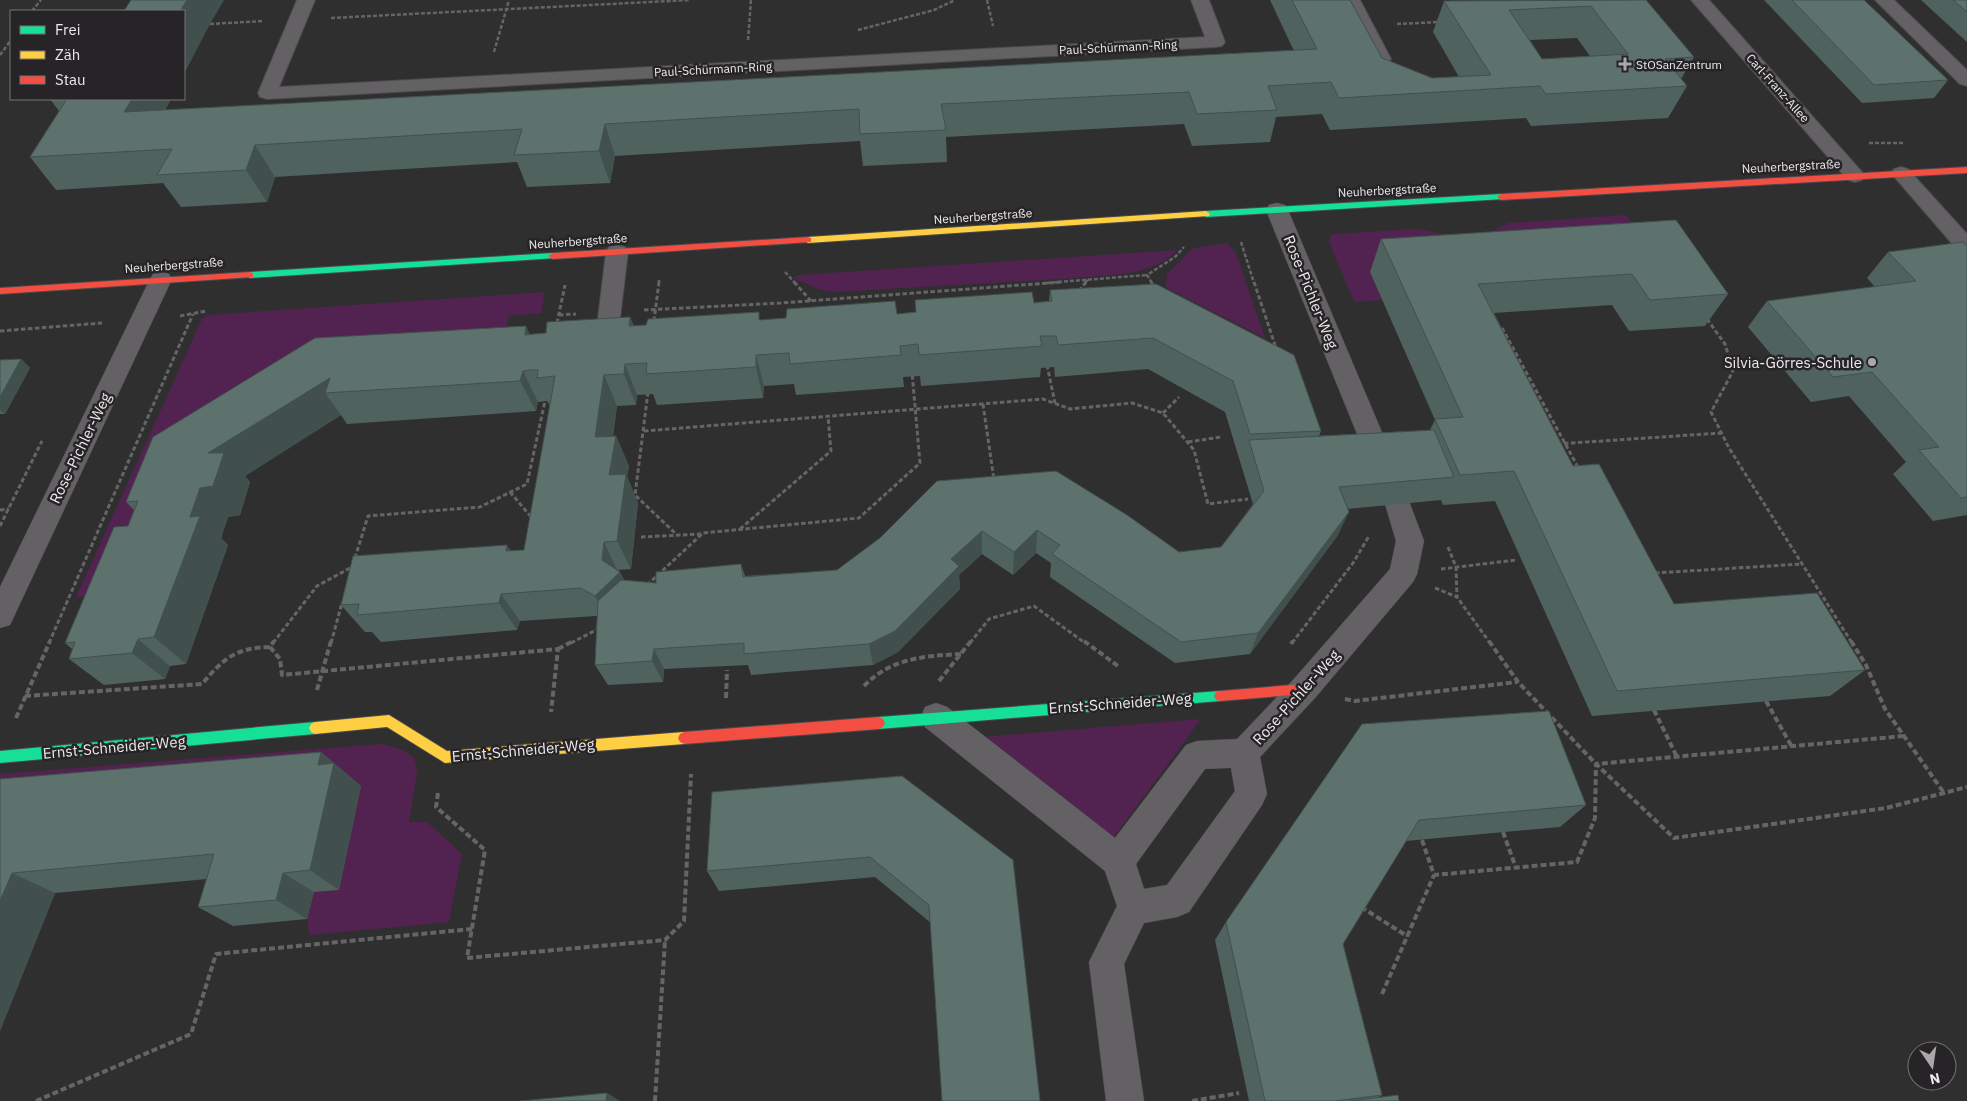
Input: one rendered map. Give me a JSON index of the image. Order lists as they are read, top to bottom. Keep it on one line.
{"streets":{"main road":["Neuherbergstraße","Ernst-Schneider-Weg"],"street":["Rose-Pichler-Weg"],"lane":["Paul-Schürmann-Ring","Carl-Franz-Allee"]},"crossings":[["Carl-Franz-Allee","Neuherbergstraße"],["Neuherbergstraße","Rose-Pichler-Weg"],["Rose-Pichler-Weg","Ernst-Schneider-Weg"]],"places":{"health":["StOSanZentrum"],"other":["Silvia-Görres-Schule"]},"legend":["Frei","Zäh","Stau"],"north":"bottom"}
